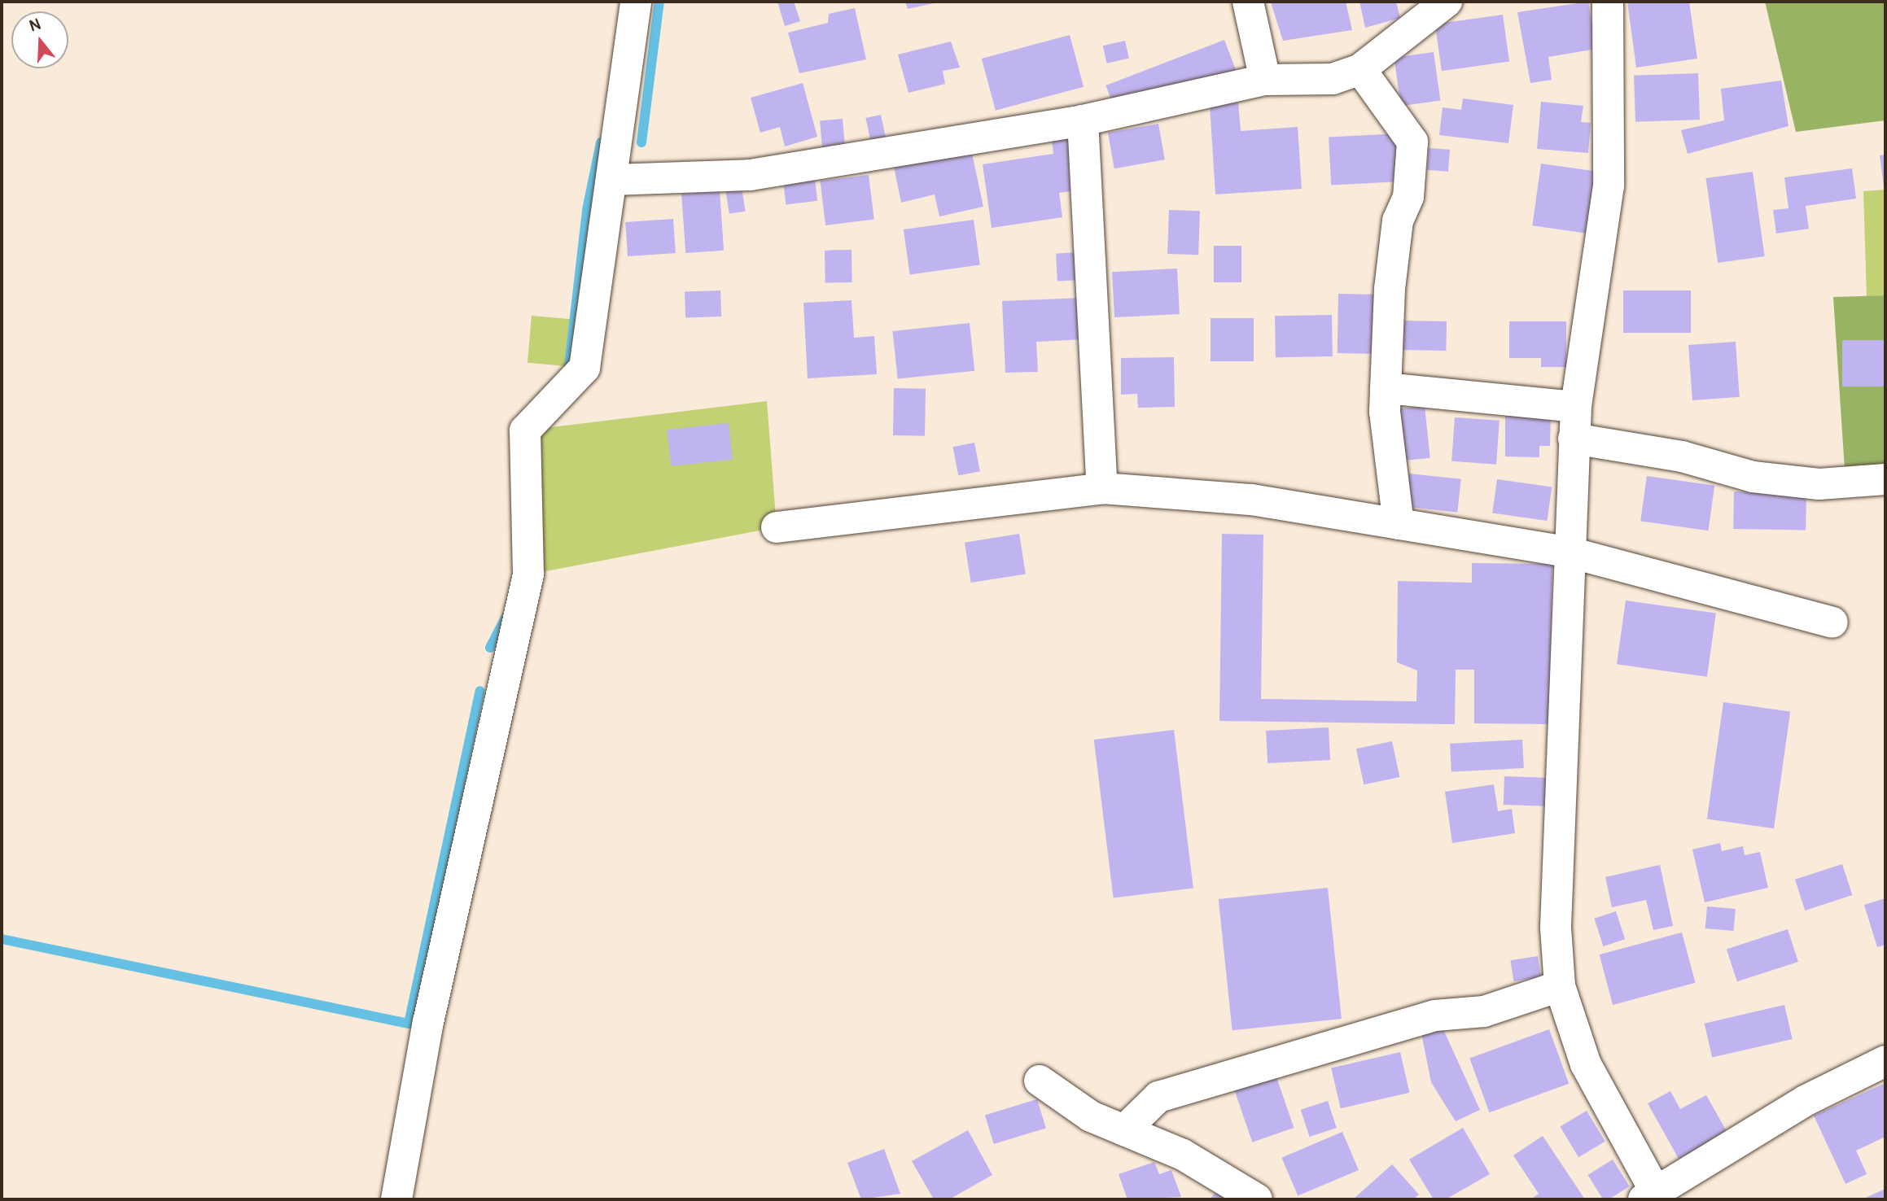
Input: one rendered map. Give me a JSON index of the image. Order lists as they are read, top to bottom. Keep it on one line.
{"north":"top"}
